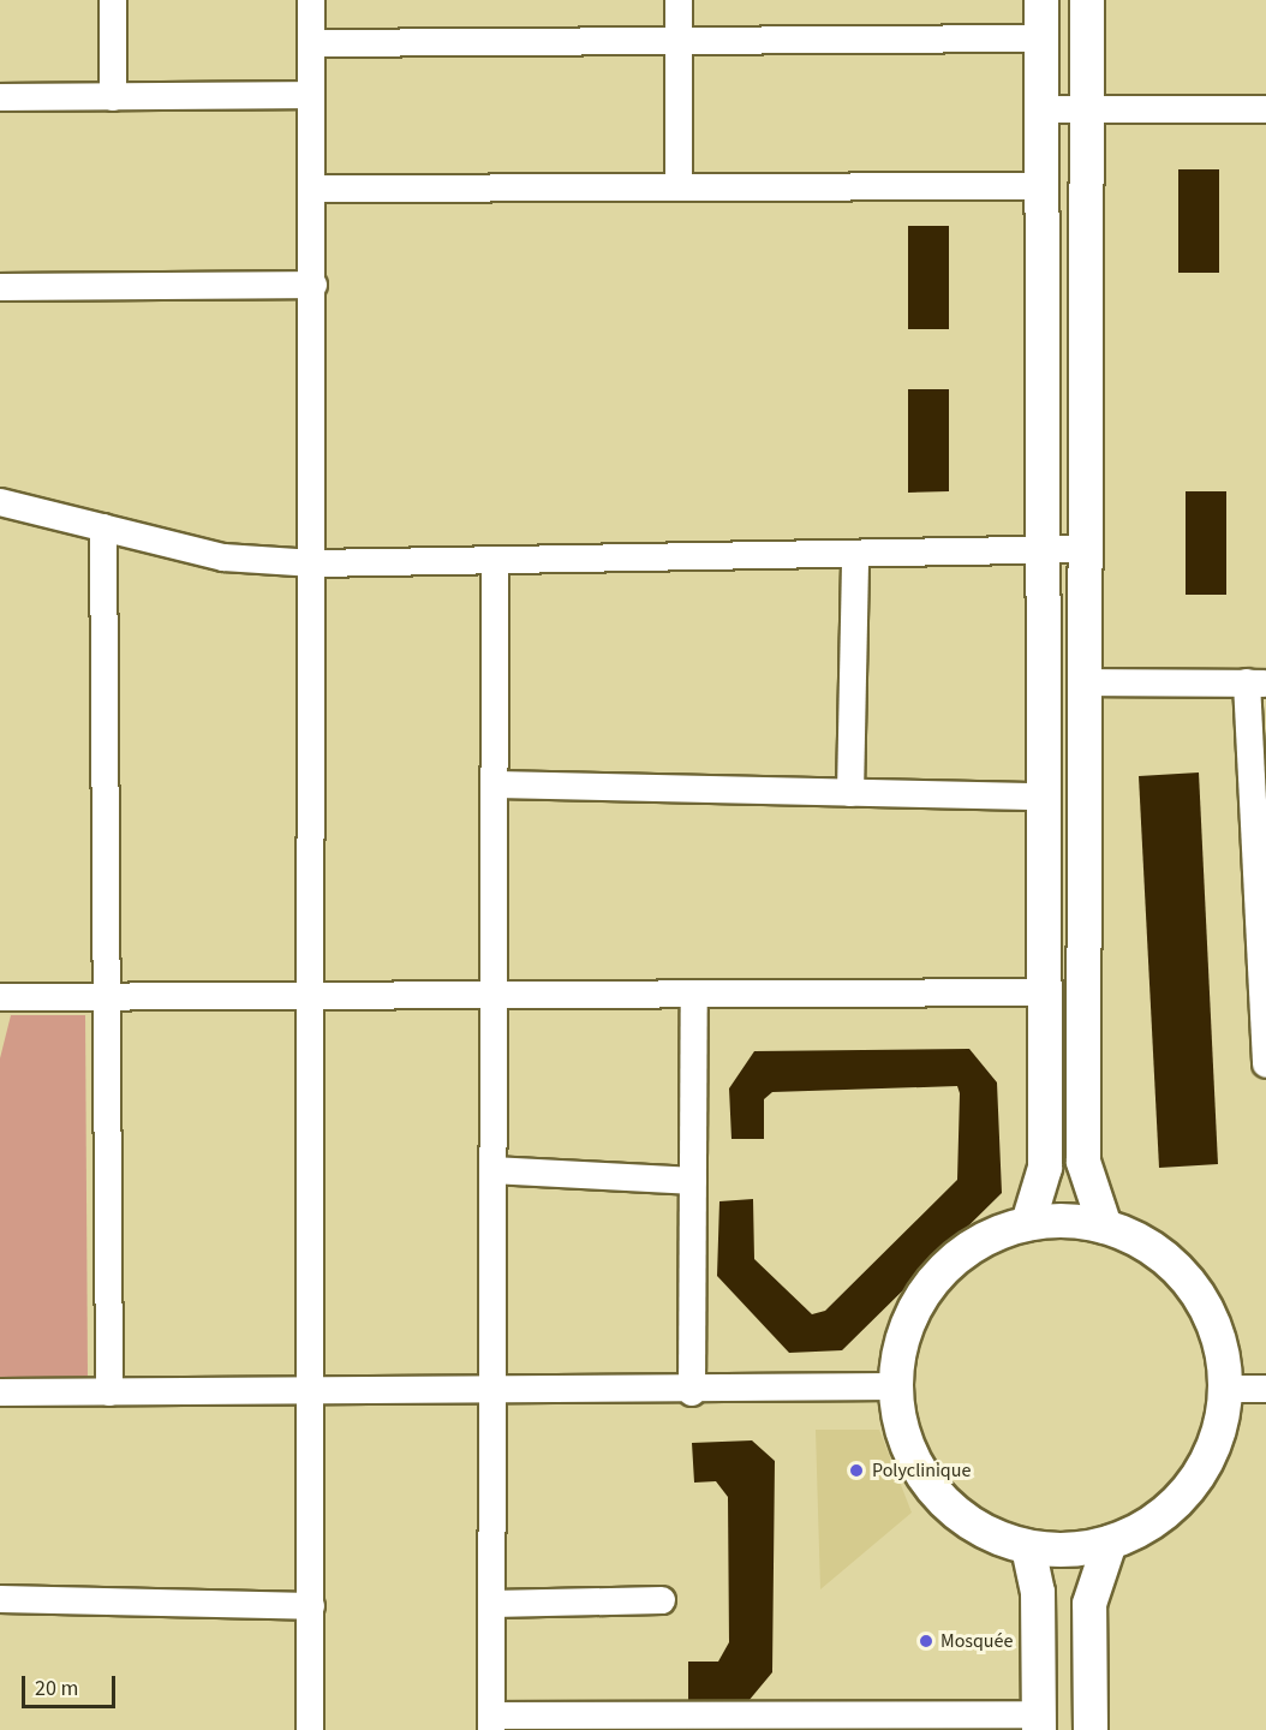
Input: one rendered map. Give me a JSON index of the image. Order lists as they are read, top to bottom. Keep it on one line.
{"places":["Polyclinique","Mosquée"],"scale_bar":"20 m"}
